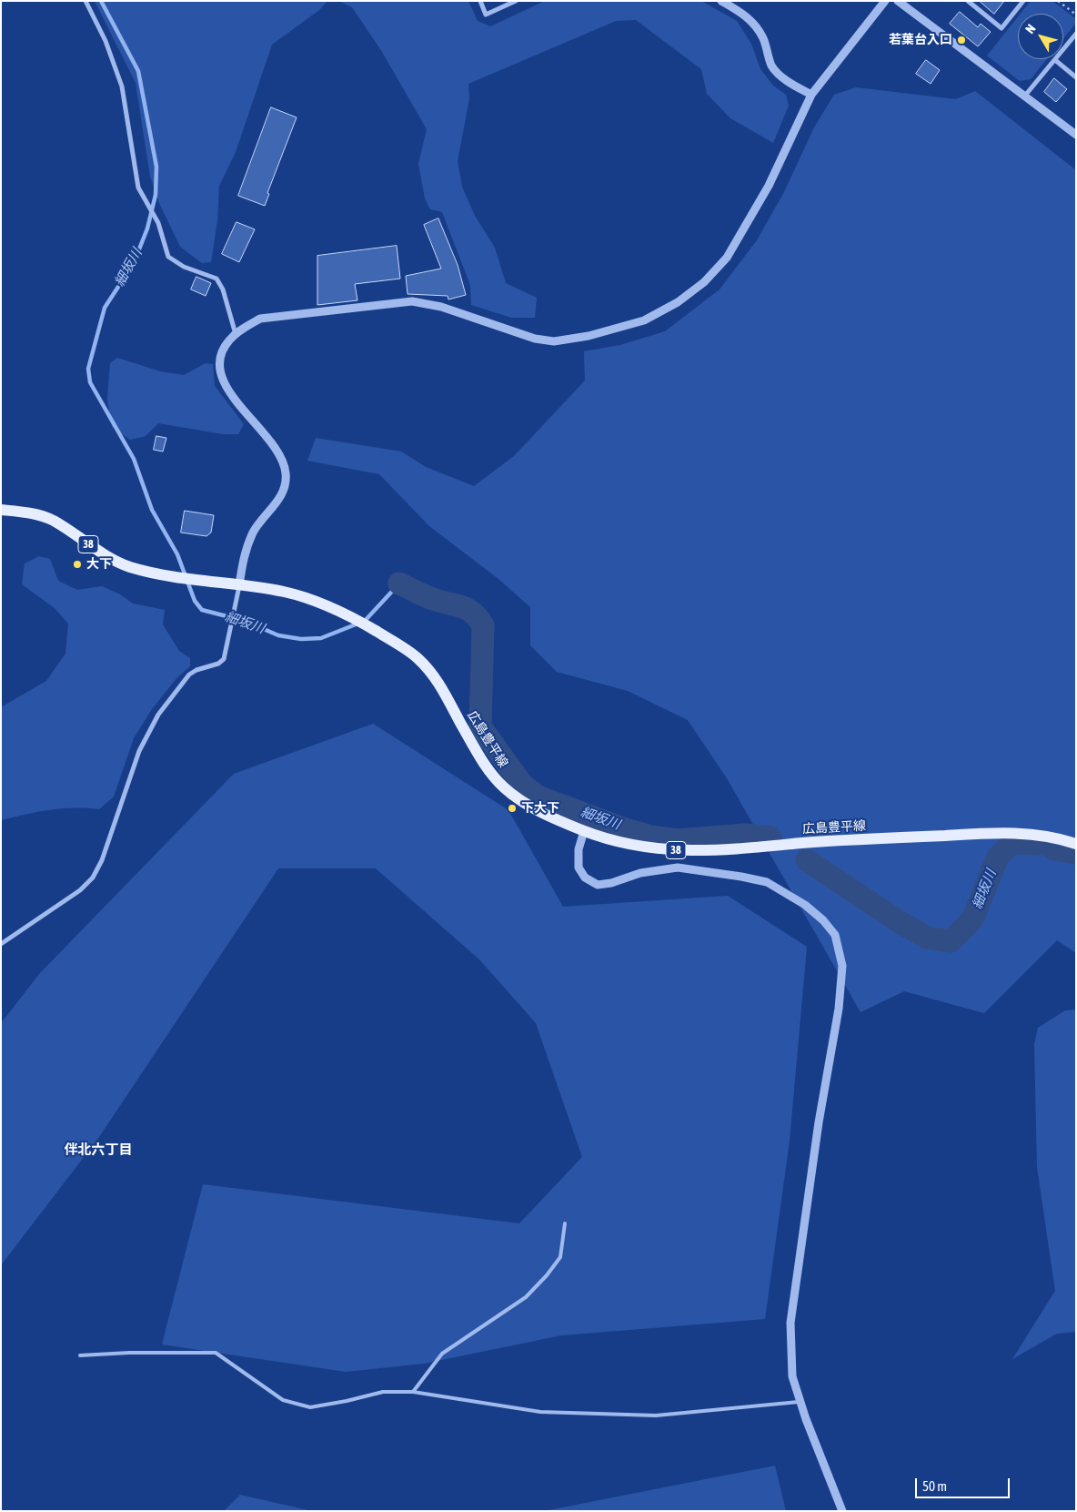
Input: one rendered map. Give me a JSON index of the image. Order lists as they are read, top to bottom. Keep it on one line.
{"streets":{"main road":["38","広島豊平線"]},"districts":["伴北六丁目"],"water":["細坂川"],"places":["若葉台入口","大下","下大下"],"scale_bar":"50 m","north":"top left"}
